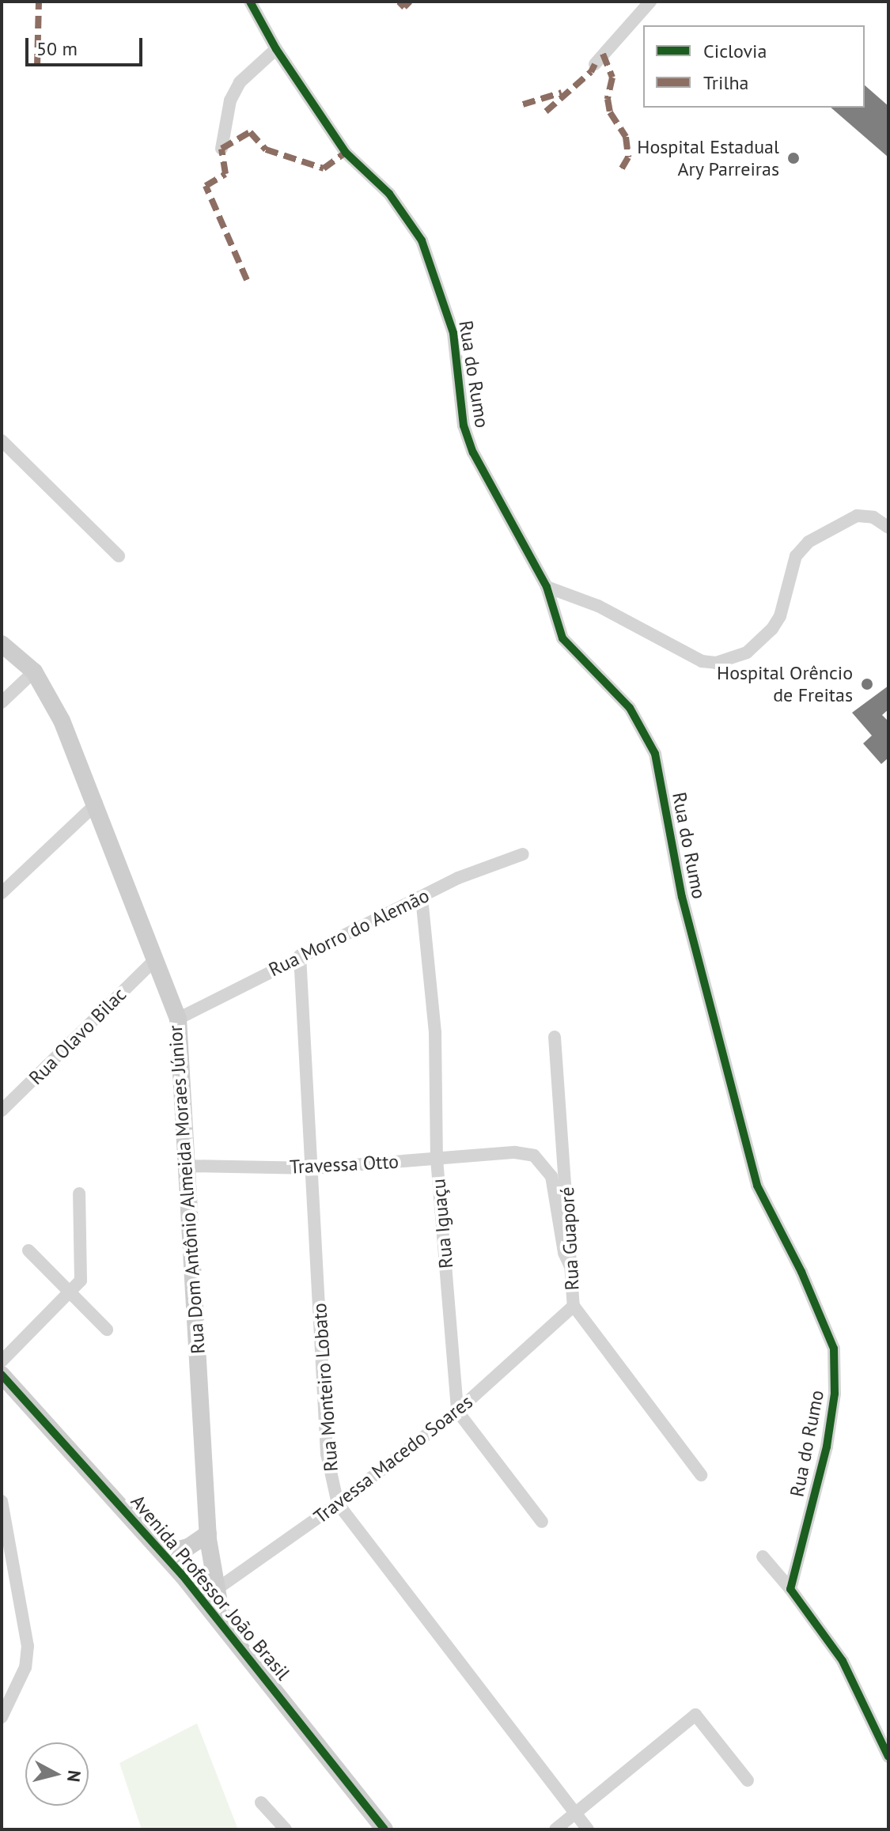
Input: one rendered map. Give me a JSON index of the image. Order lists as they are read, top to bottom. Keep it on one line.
{"streets":{"main road":["Rua Dom Antônio Almeida Moraes Júnior","Avenida Professor João Brasil"],"street":["Rua do Rumo","Rua Morro do Alemão","Rua Olavo Bilac","Travessa Otto","Rua Iguaçu","Rua Guaporé","Rua Monteiro Lobato","Travessa Macedo Soares"]},"crossings":[["Rua Morro do Alemão","Rua Dom Antônio Almeida Moraes Júnior"],["Rua Morro do Alemão","Rua Iguaçu"],["Rua Morro do Alemão","Rua Monteiro Lobato"],["Rua Olavo Bilac","Rua Dom Antônio Almeida Moraes Júnior"],["Travessa Otto","Rua Dom Antônio Almeida Moraes Júnior"],["Travessa Otto","Rua Iguaçu"],["Travessa Otto","Rua Guaporé"],["Travessa Otto","Rua Monteiro Lobato"],["Rua Dom Antônio Almeida Moraes Júnior","Travessa Macedo Soares"],["Rua Dom Antônio Almeida Moraes Júnior","Avenida Professor João Brasil"],["Rua Iguaçu","Travessa Macedo Soares"],["Rua Guaporé","Travessa Macedo Soares"],["Rua Monteiro Lobato","Travessa Macedo Soares"],["Travessa Macedo Soares","Avenida Professor João Brasil"]],"places":["Hospital Estadual Ary Parreiras","Hospital Orêncio de Freitas"],"legend":["Ciclovia","Trilha"],"scale_bar":"50 m","north":"right"}
